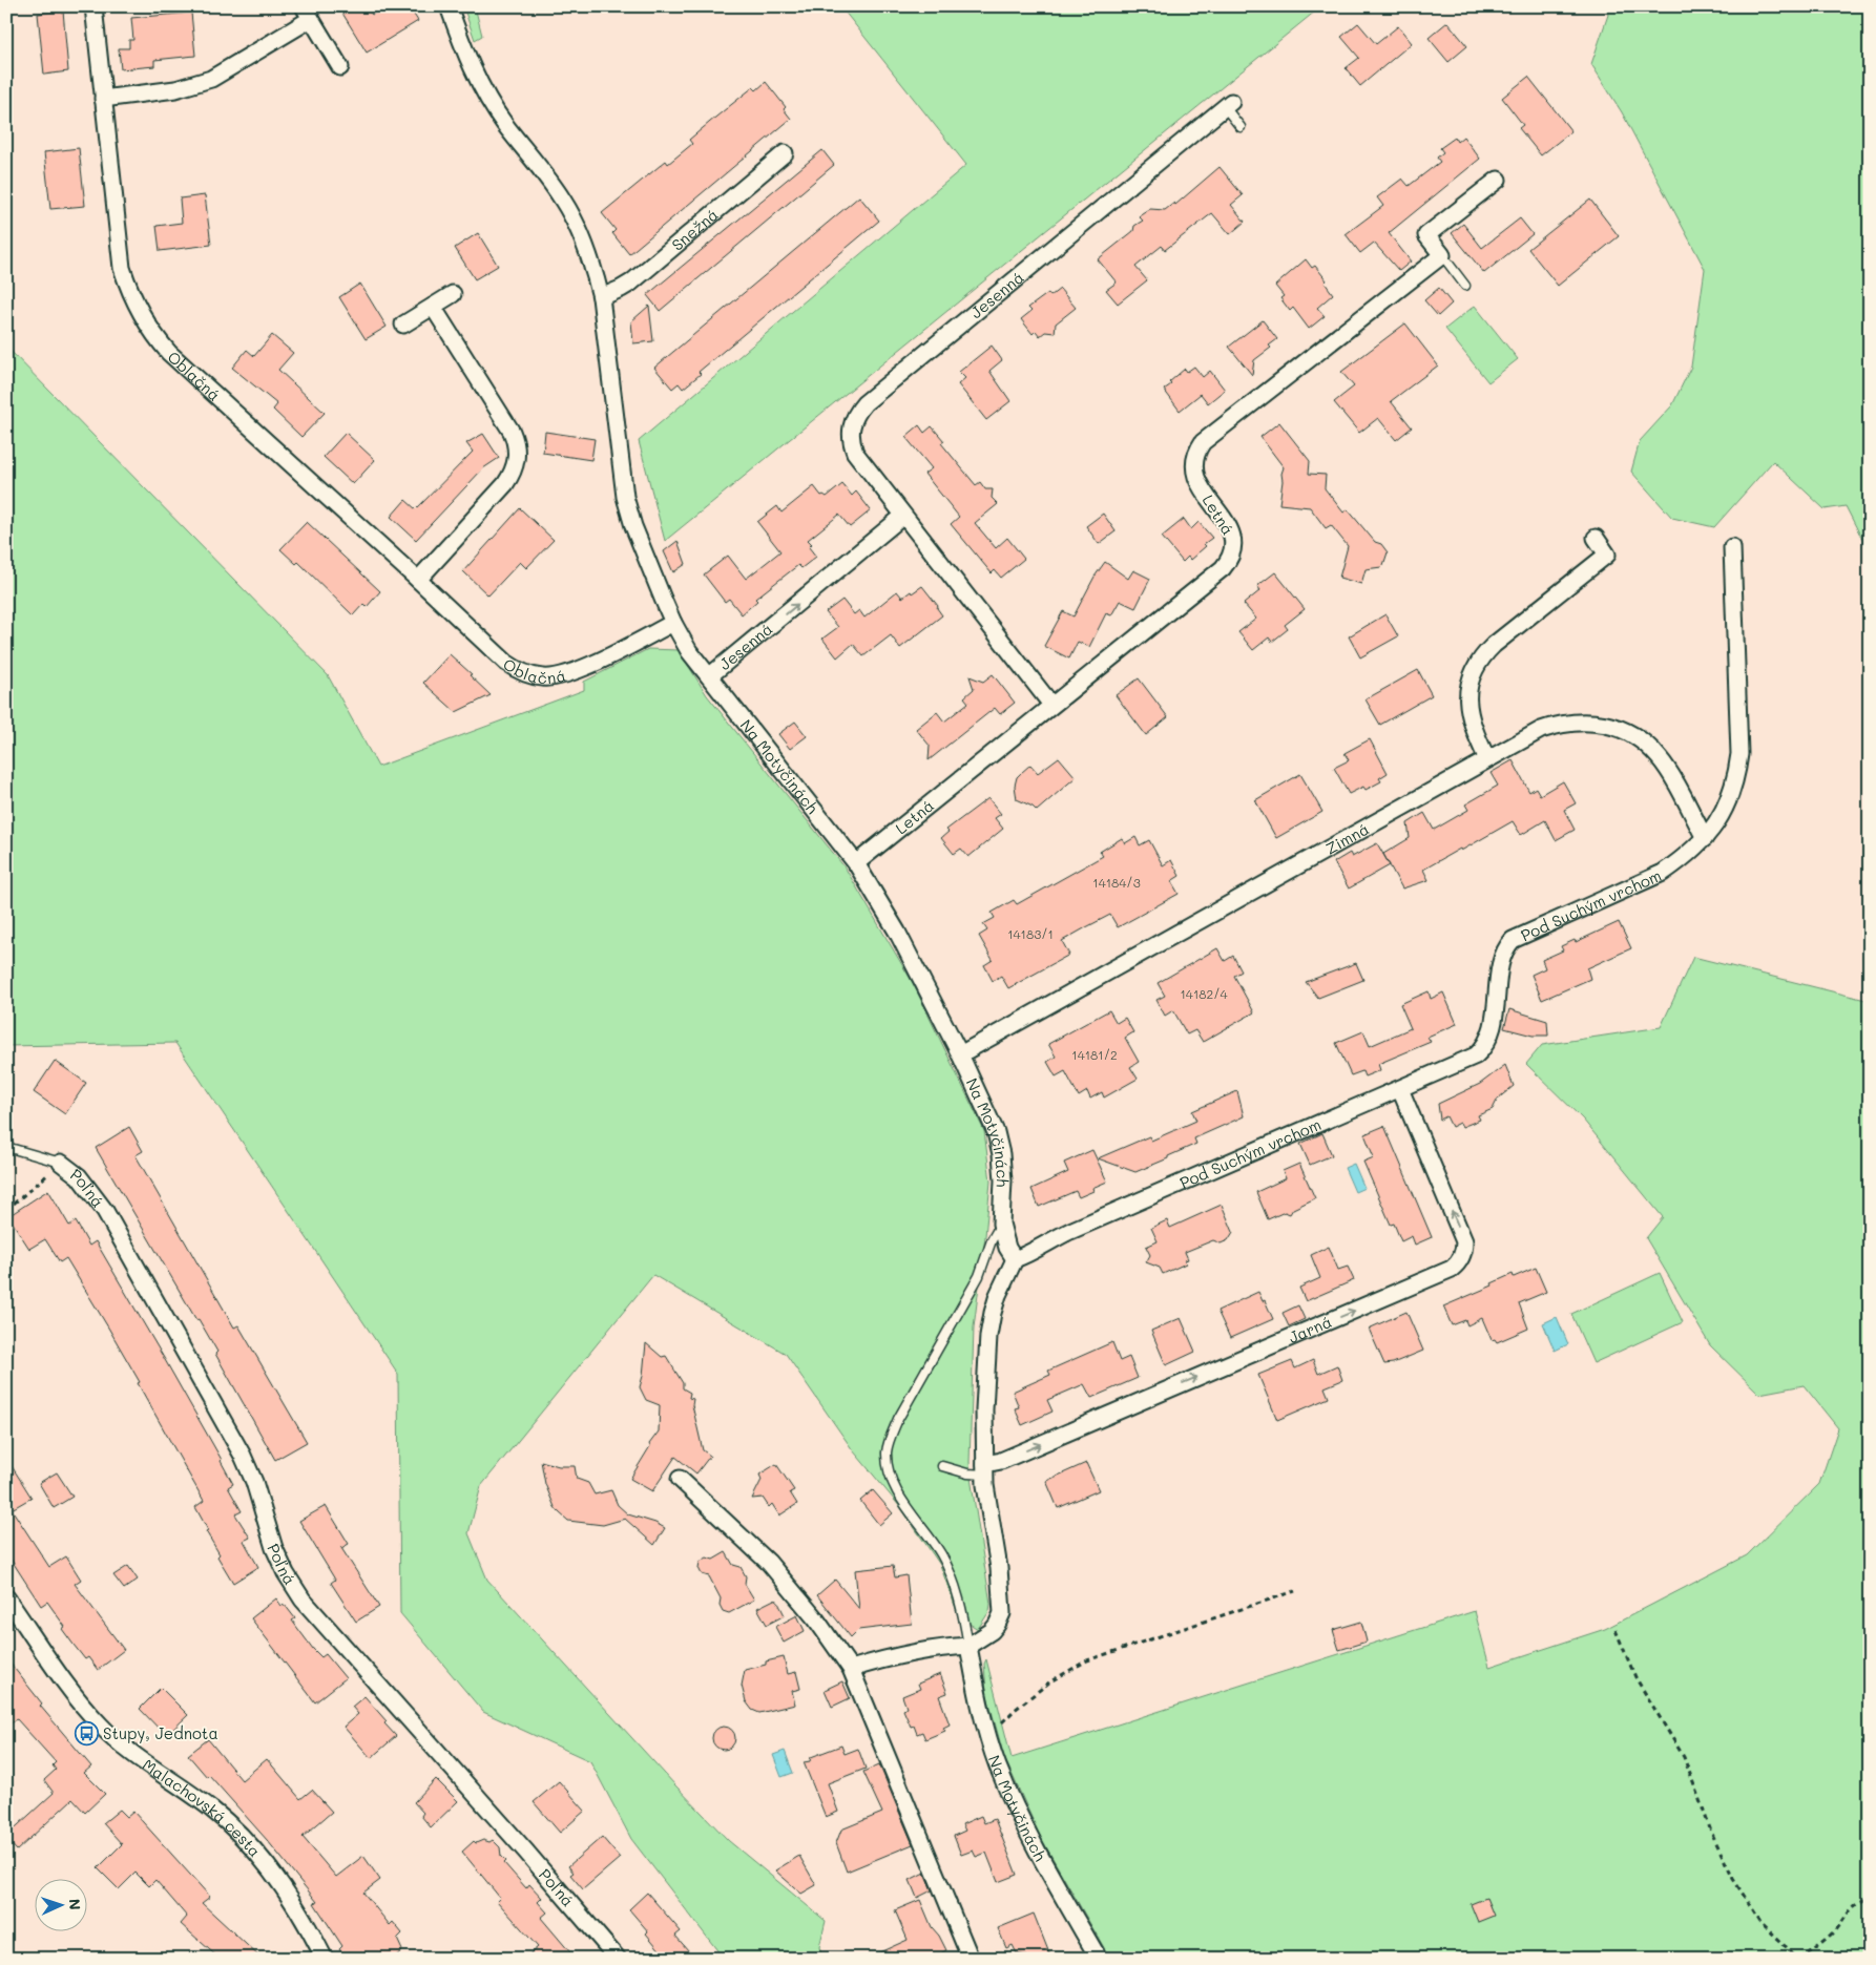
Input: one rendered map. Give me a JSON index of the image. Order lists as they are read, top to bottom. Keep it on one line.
{"streets":{"street":["Snežná","Jesenná","Oblačná","Letná","Na Motyčinách","Zimná","Pod Suchým vrchom","Poľná","Jarná","Malachovská cesta"]},"crossings":[["Snežná","Na Motyčinách"],["Jesenná","Letná"],["Jesenná","Na Motyčinách"],["Oblačná","Na Motyčinách"],["Letná","Na Motyčinách"],["Na Motyčinách","Zimná"],["Na Motyčinách","Pod Suchým vrchom"],["Zimná","Pod Suchým vrchom"],["Pod Suchým vrchom","Jarná"]],"places":{"bus stop":["Stupy, Jednota"]},"house_numbers":["14184/3","14183/1","14182/4","14181/2"],"north":"right"}
